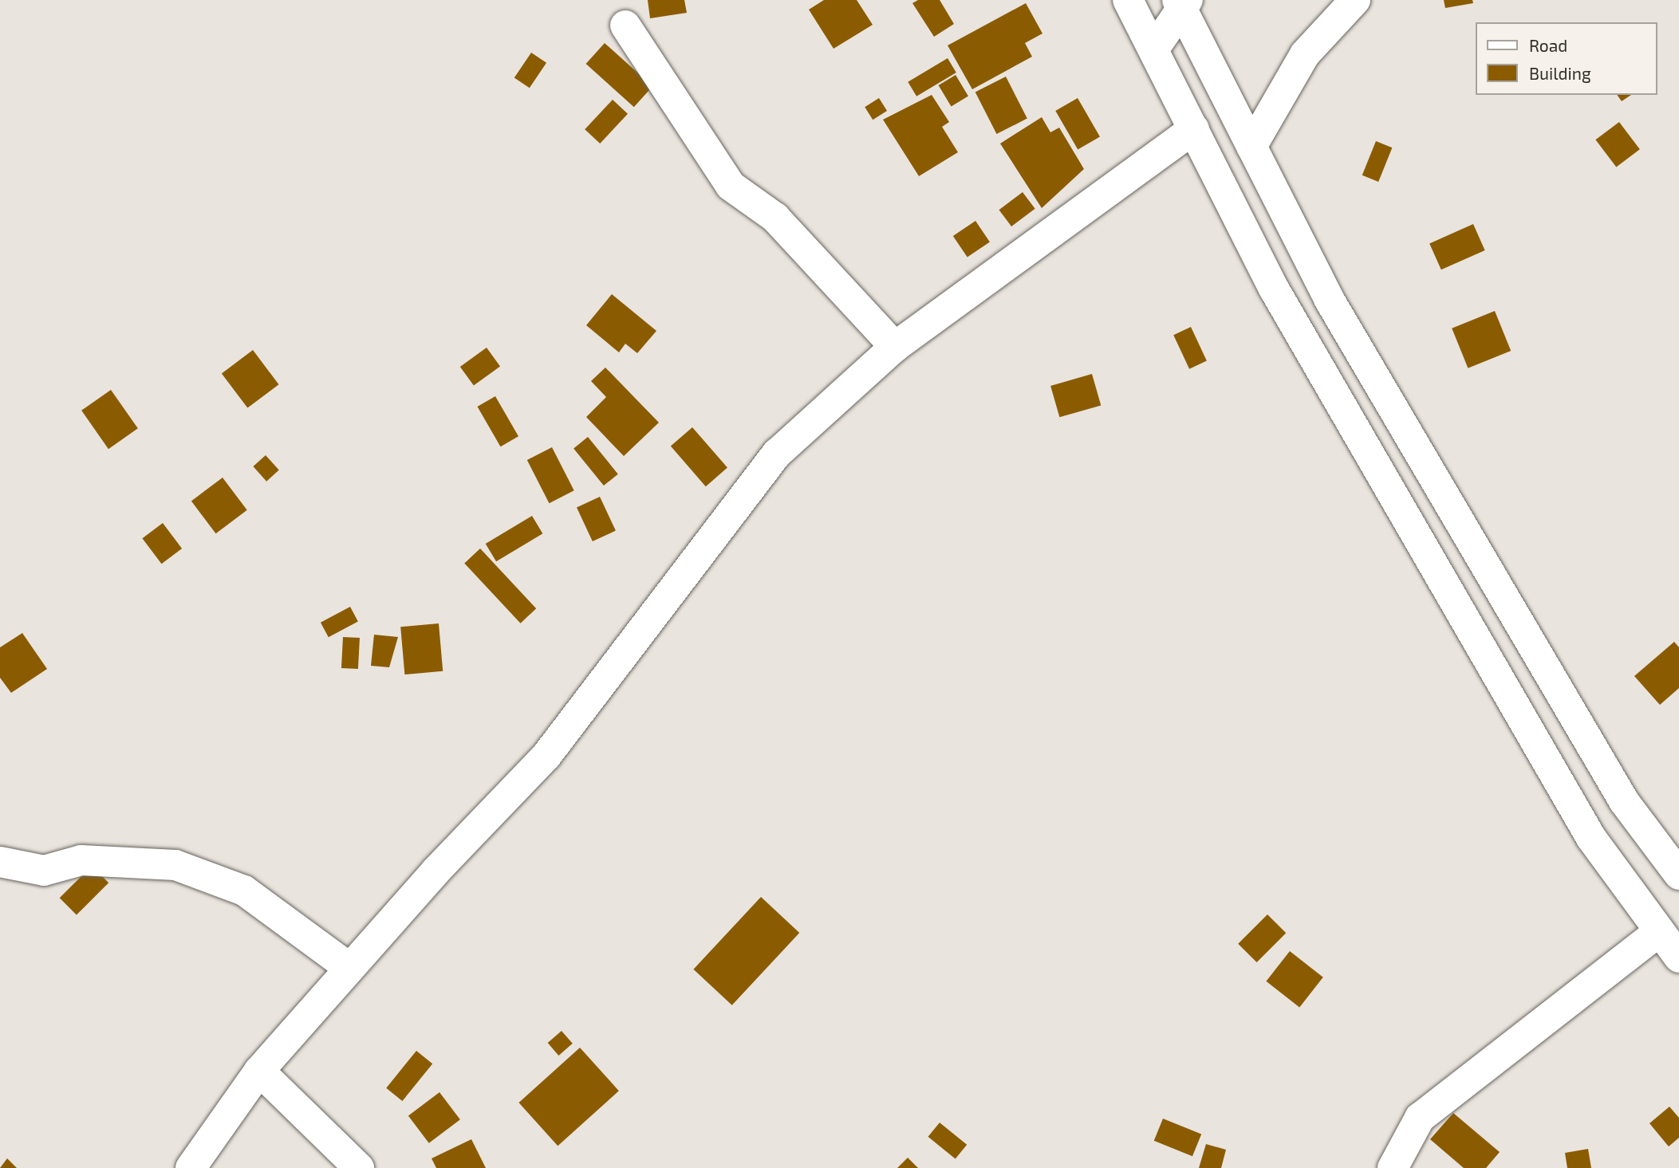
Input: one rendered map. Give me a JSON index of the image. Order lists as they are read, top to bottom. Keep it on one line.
{"legend":["Road","Building"]}
